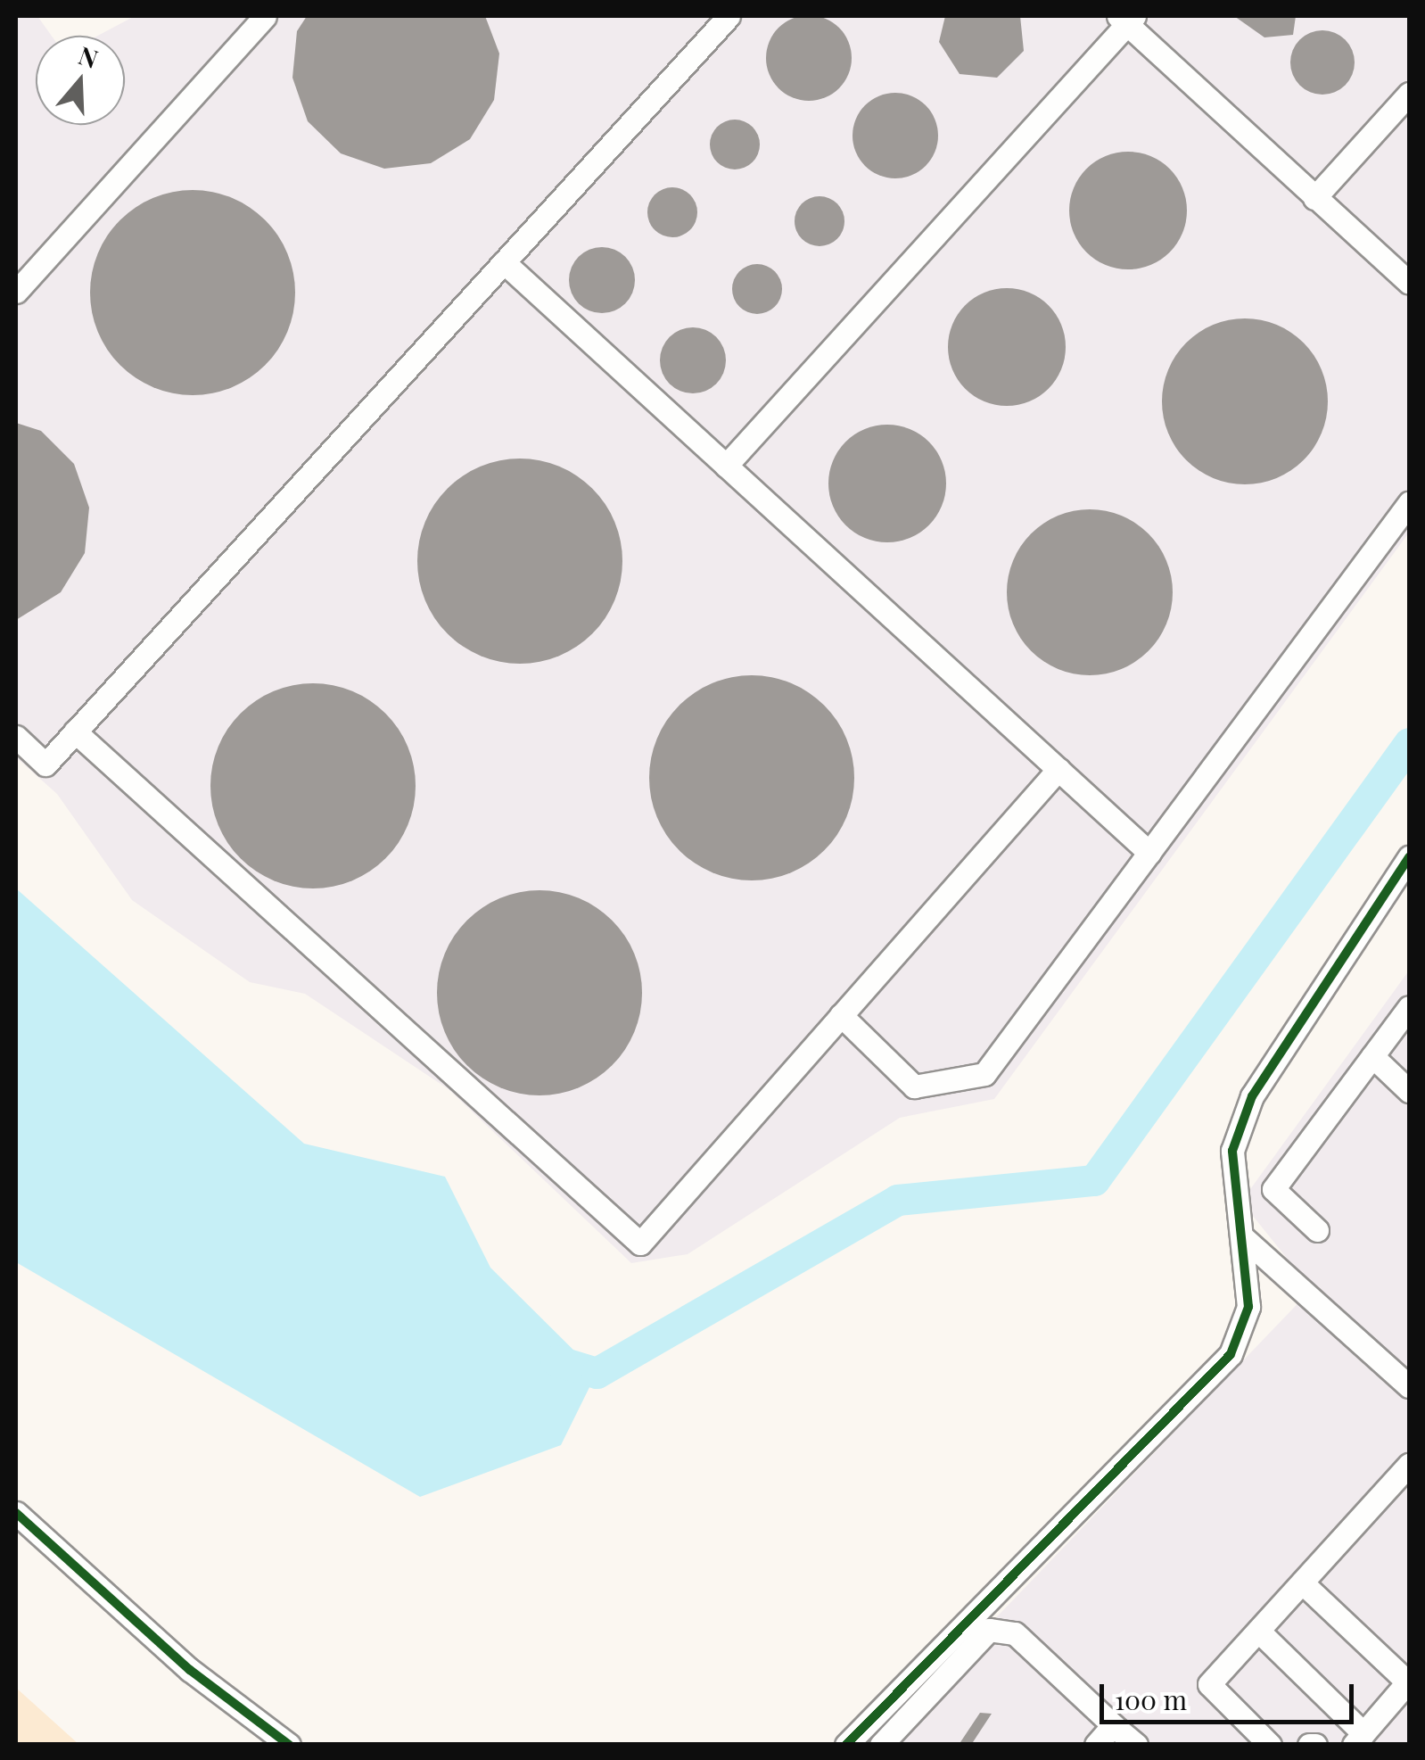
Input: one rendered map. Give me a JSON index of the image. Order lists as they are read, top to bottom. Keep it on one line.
{"scale_bar":"100 m","north":"top"}
